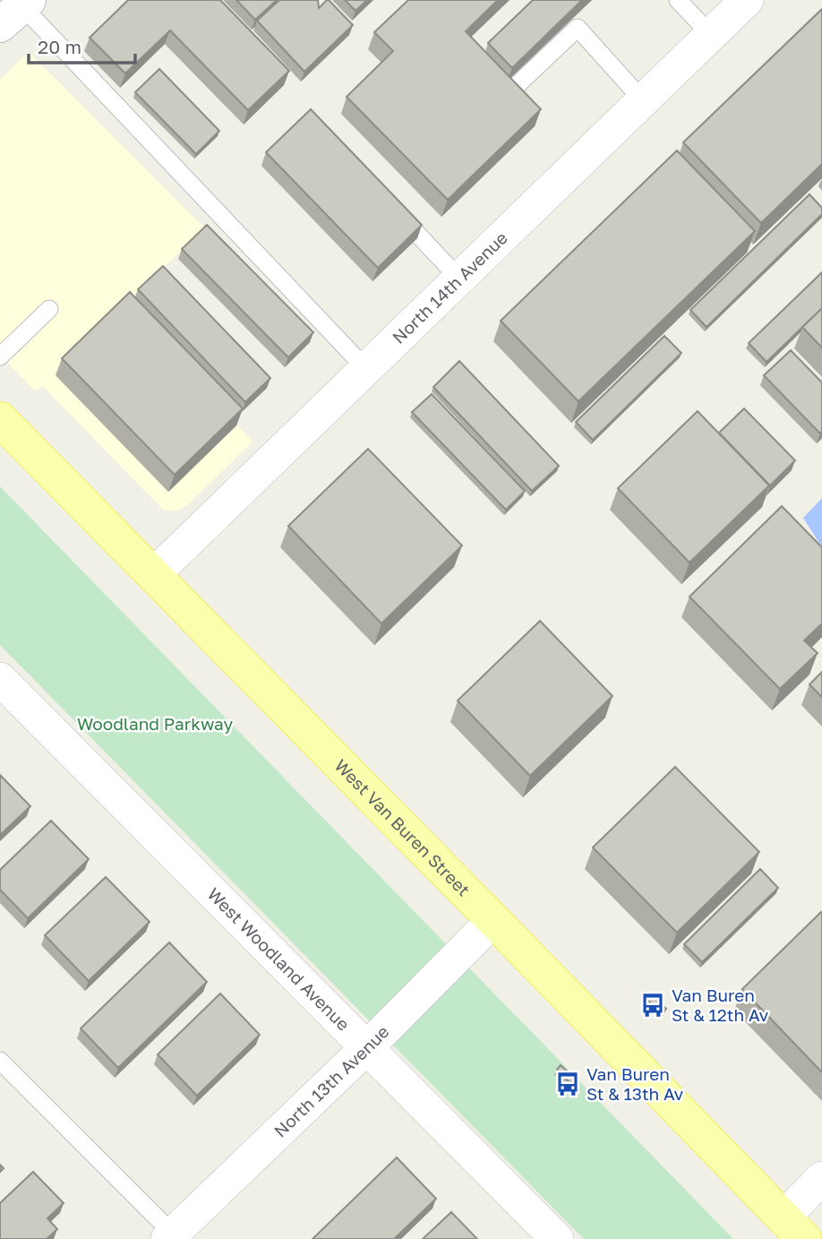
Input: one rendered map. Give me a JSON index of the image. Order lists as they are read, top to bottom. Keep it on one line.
{"streets":{"main road":["West Van Buren Street"],"street":["North 14th Avenue","West Woodland Avenue","North 13th Avenue"]},"crossings":[["North 14th Avenue","West Van Buren Street"],["West Van Buren Street","North 13th Avenue"],["West Woodland Avenue","North 13th Avenue"]],"parks":["Woodland Parkway"],"places":{"bus stop":["Van Buren St & 12th Av","Van Buren St & 13th Av"]},"scale_bar":"20 m"}
